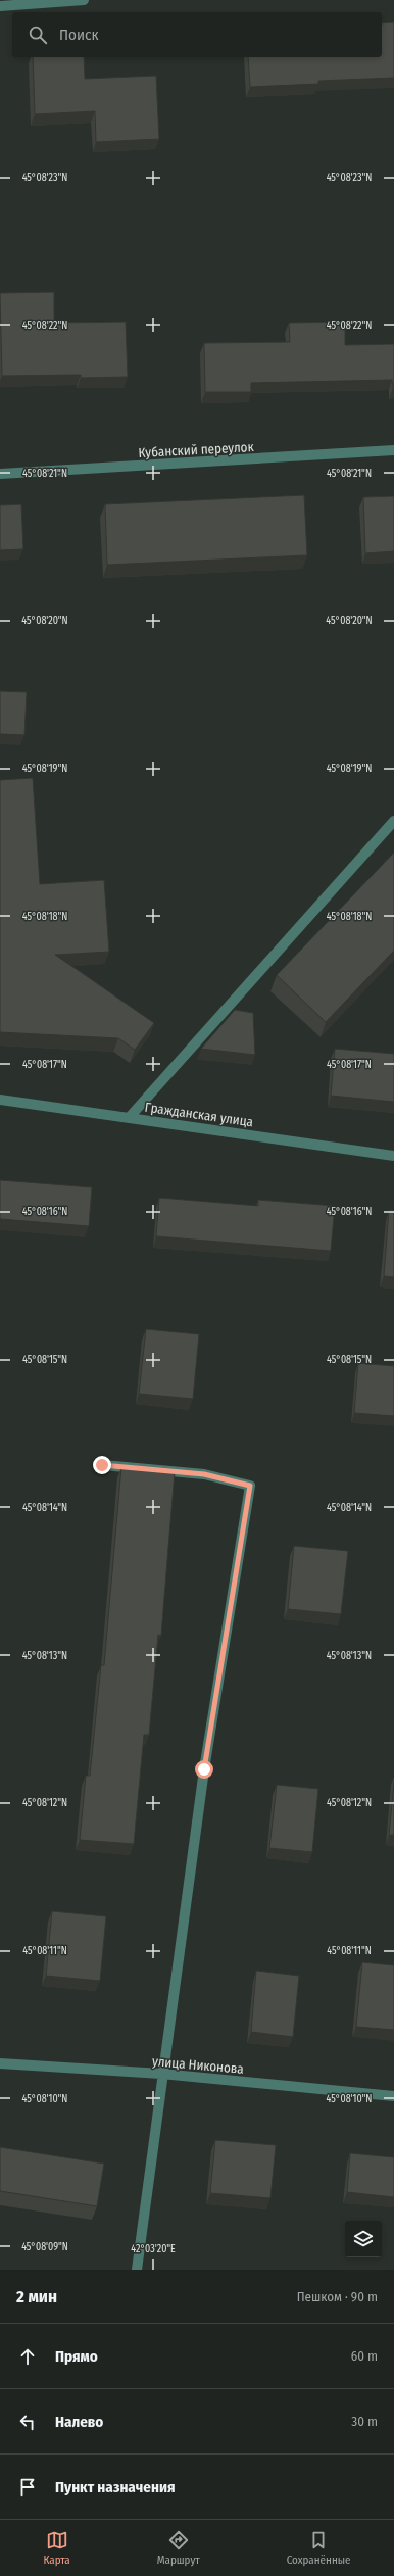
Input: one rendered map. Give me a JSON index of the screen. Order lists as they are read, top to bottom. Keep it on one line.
{"streets":{"street":["Кубанский переулок","Гражданская улица","улица Никонова"]},"page":{"search":"Поиск","heading":["2 мин","Пешком · 90 m"],"list":[["Прямо","60 m"],["Налево","30 m"],"Пункт назначения"],"nav":["Карта","Маршрут","Сохранённые"]},"coordinates":["45°08'23\"N","45°08'22\"N","45°08'21\"N","45°08'20\"N","45°08'19\"N","45°08'18\"N","45°08'17\"N","45°08'16\"N","45°08'15\"N","45°08'14\"N","45°08'13\"N","45°08'12\"N","45°08'11\"N","45°08'10\"N","45°08'09\"N","42°03'20\"E"]}
